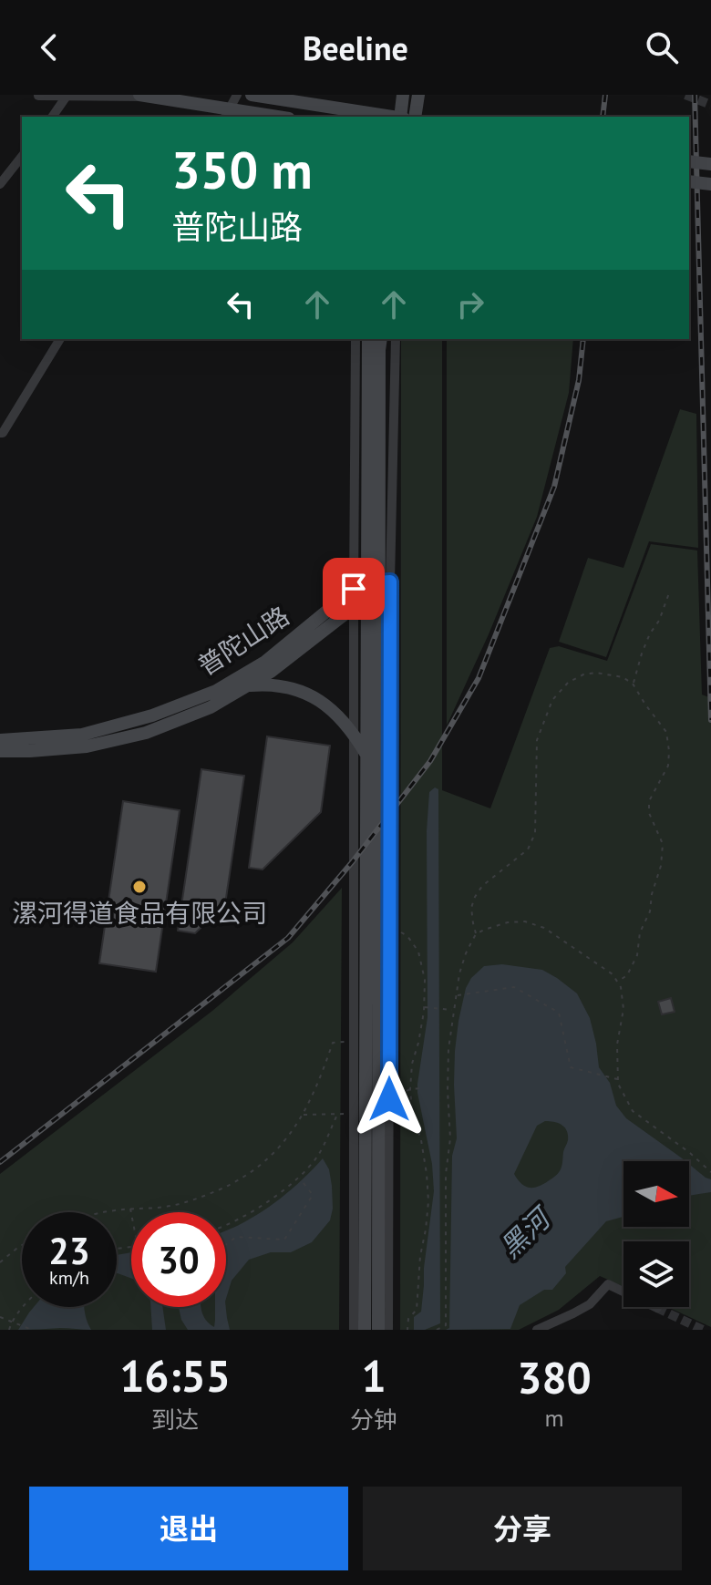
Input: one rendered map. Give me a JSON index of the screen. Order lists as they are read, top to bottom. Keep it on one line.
{"streets":{"main road":["普陀山路"]},"water":["黑河"],"places":["漯河得道食品有限公司"],"north":"right","page":{"header":"Beeline","turn":["350 m","普陀山路"],"speed":"23 km/h","limit":"30","eta":["16:55","到达","1","分钟","380","m"],"buttons":["退出","分享"]}}
